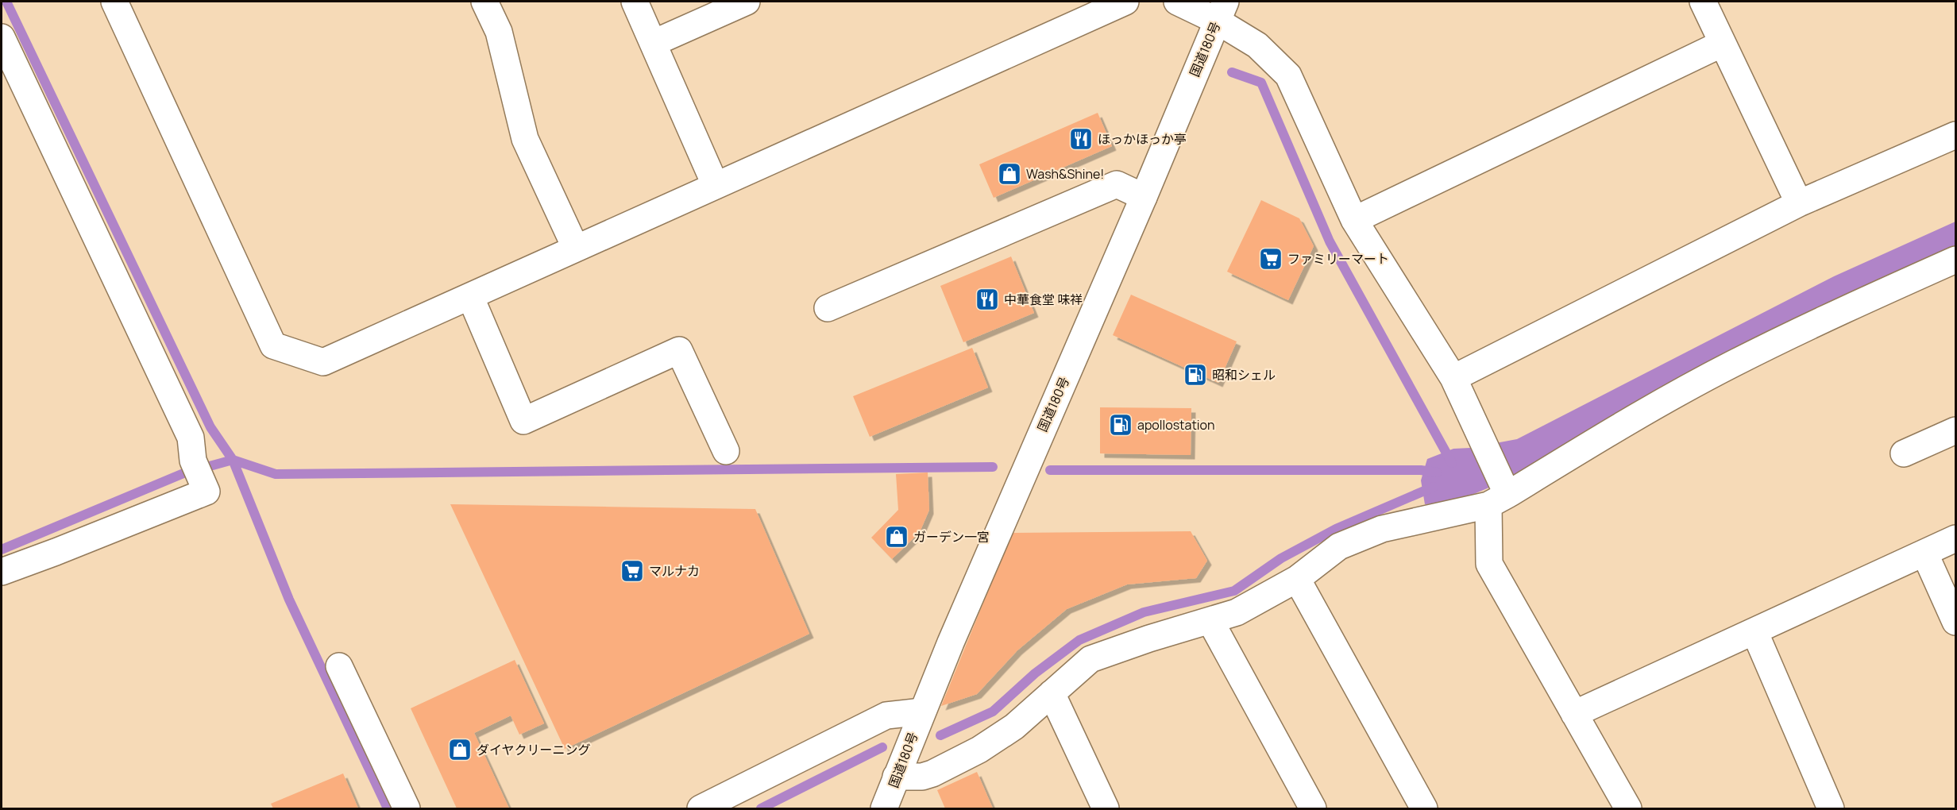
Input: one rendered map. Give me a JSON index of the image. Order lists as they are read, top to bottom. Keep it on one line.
{"streets":{"main road":["国道180号"]},"places":{"restaurant":["ほっかほっか亭","中華食堂 味祥"],"shop":["Wash&Shine!","ガーデン一宮","ダイヤクリーニング"],"supermarket":["ファミリーマート","マルナカ"],"fuel station":["昭和シェル","apollostation"]}}
